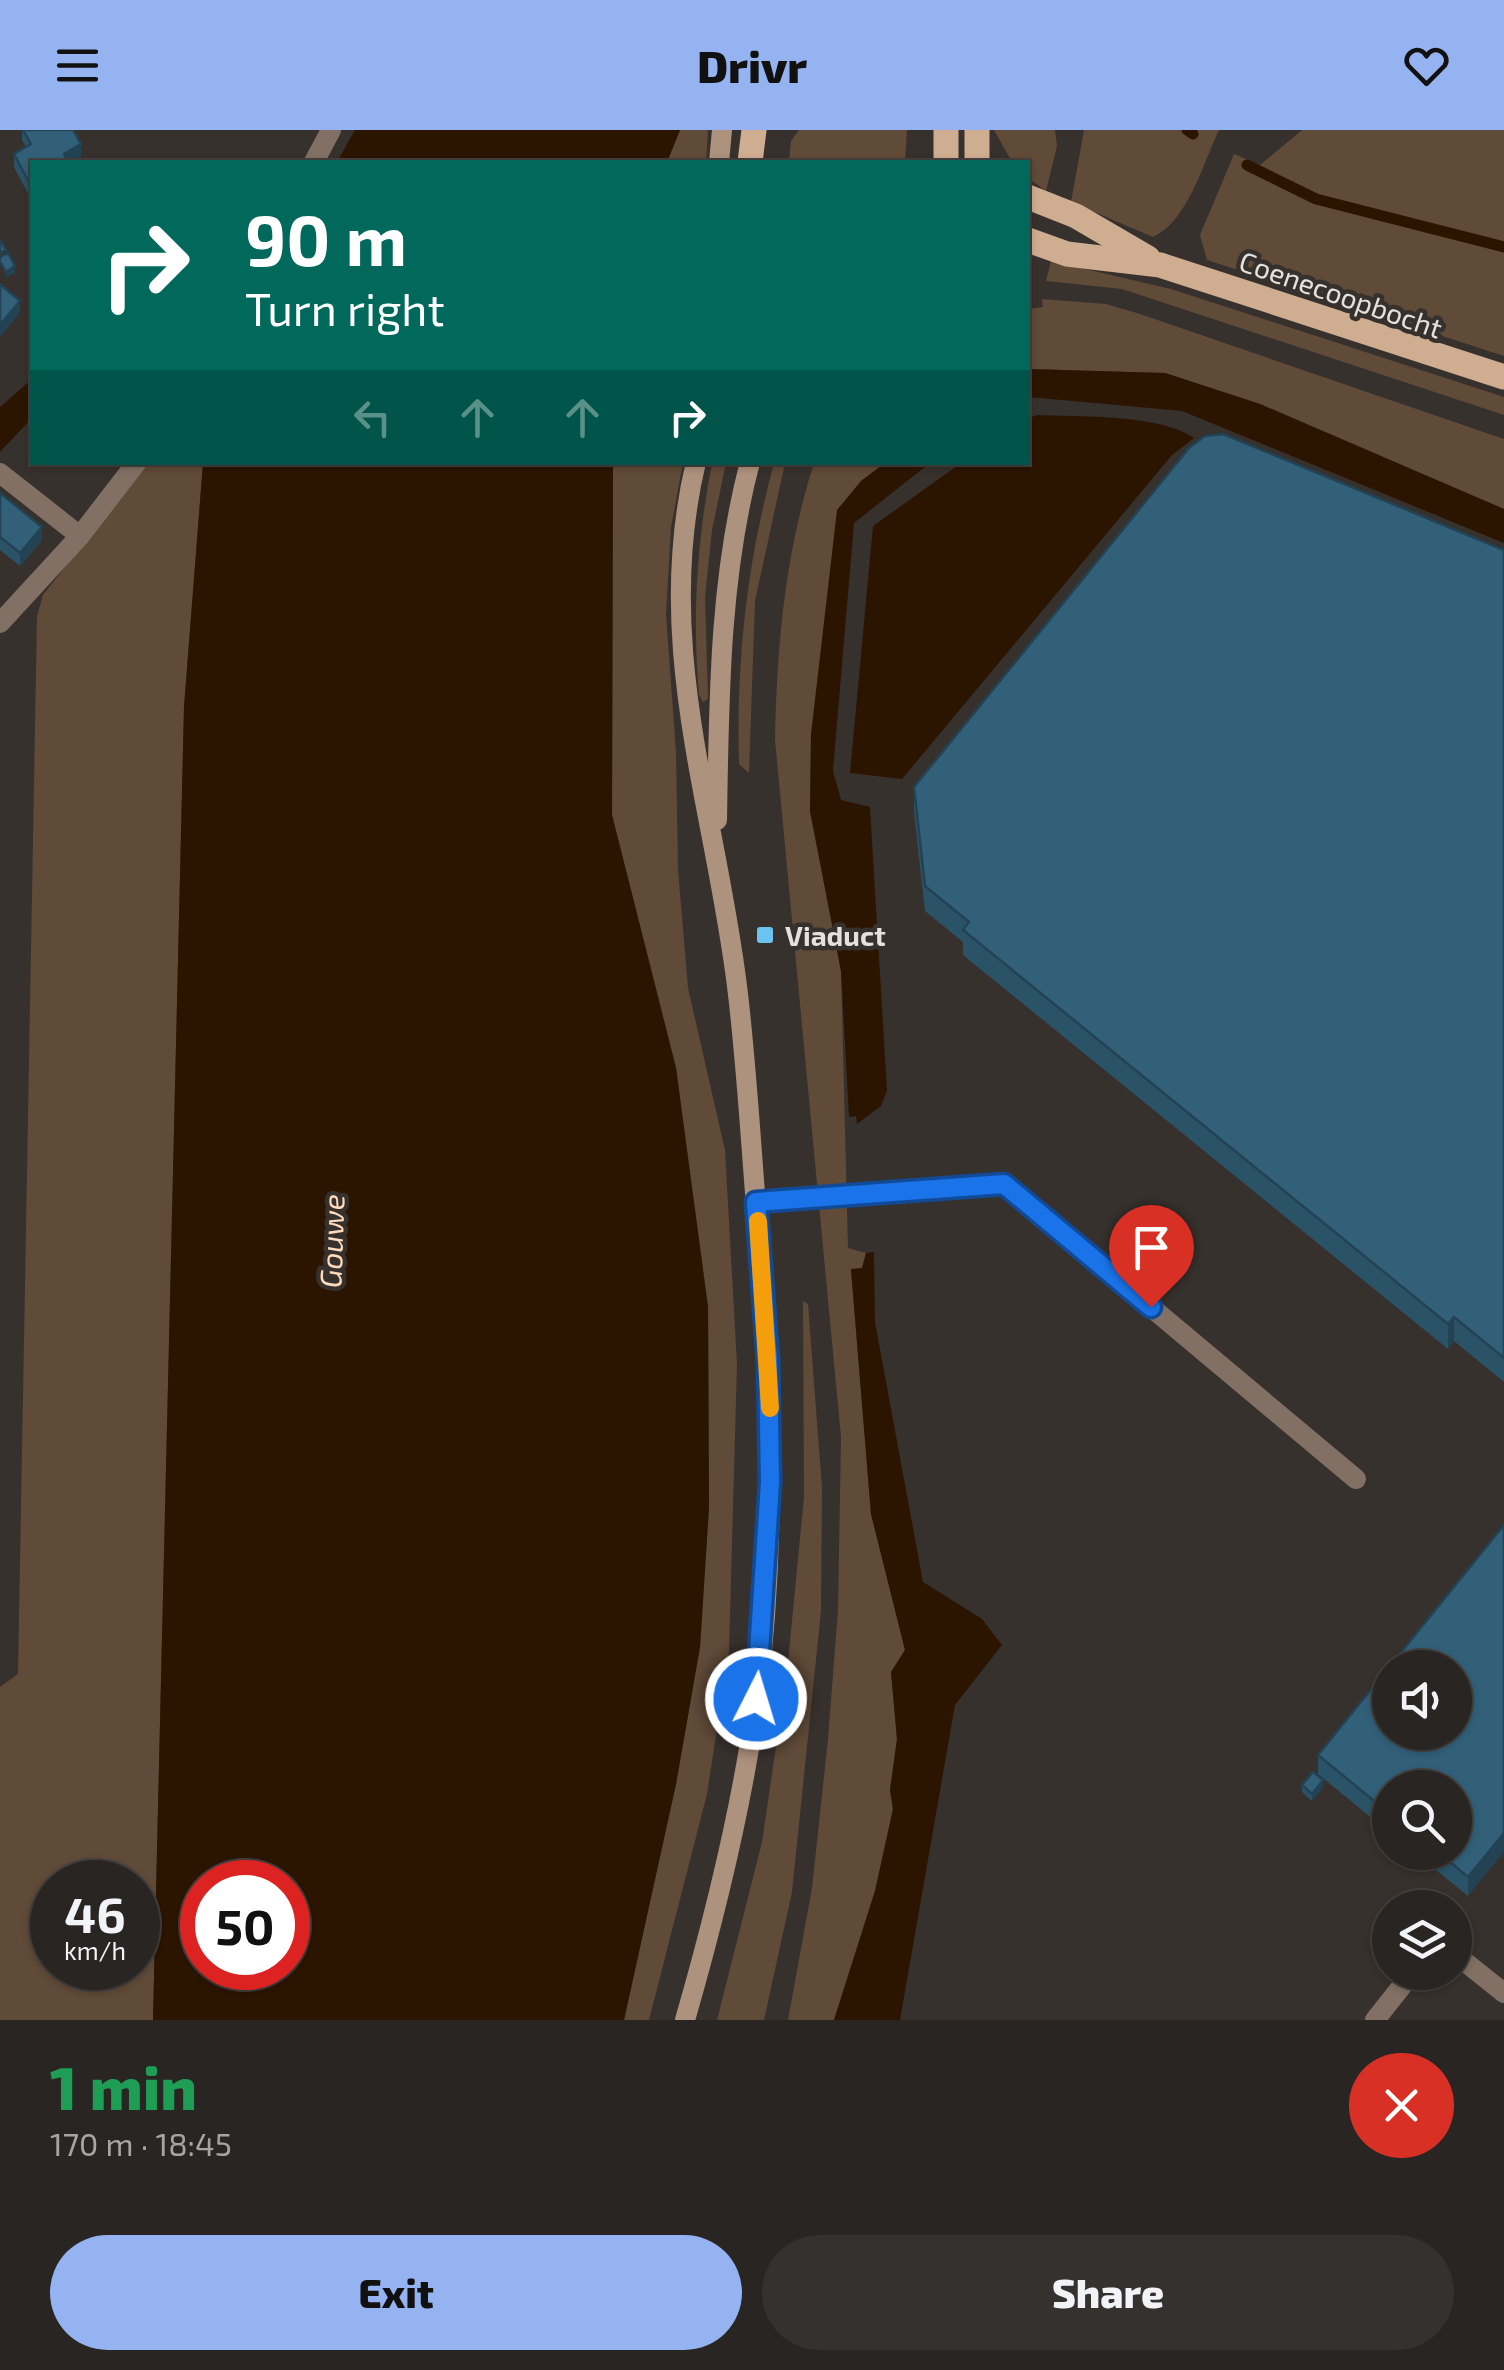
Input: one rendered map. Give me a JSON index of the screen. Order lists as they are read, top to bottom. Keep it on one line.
{"streets":{"main road":["Coenecoopbocht"]},"water":["Gouwe"],"places":{"transit":["Viaduct"]},"page":{"header":"Drivr","turn":["90 m","Turn right"],"speed":"46 km/h","limit":"50","heading":["1 min","170 m · 18:45"],"buttons":["Exit","Share"]}}
